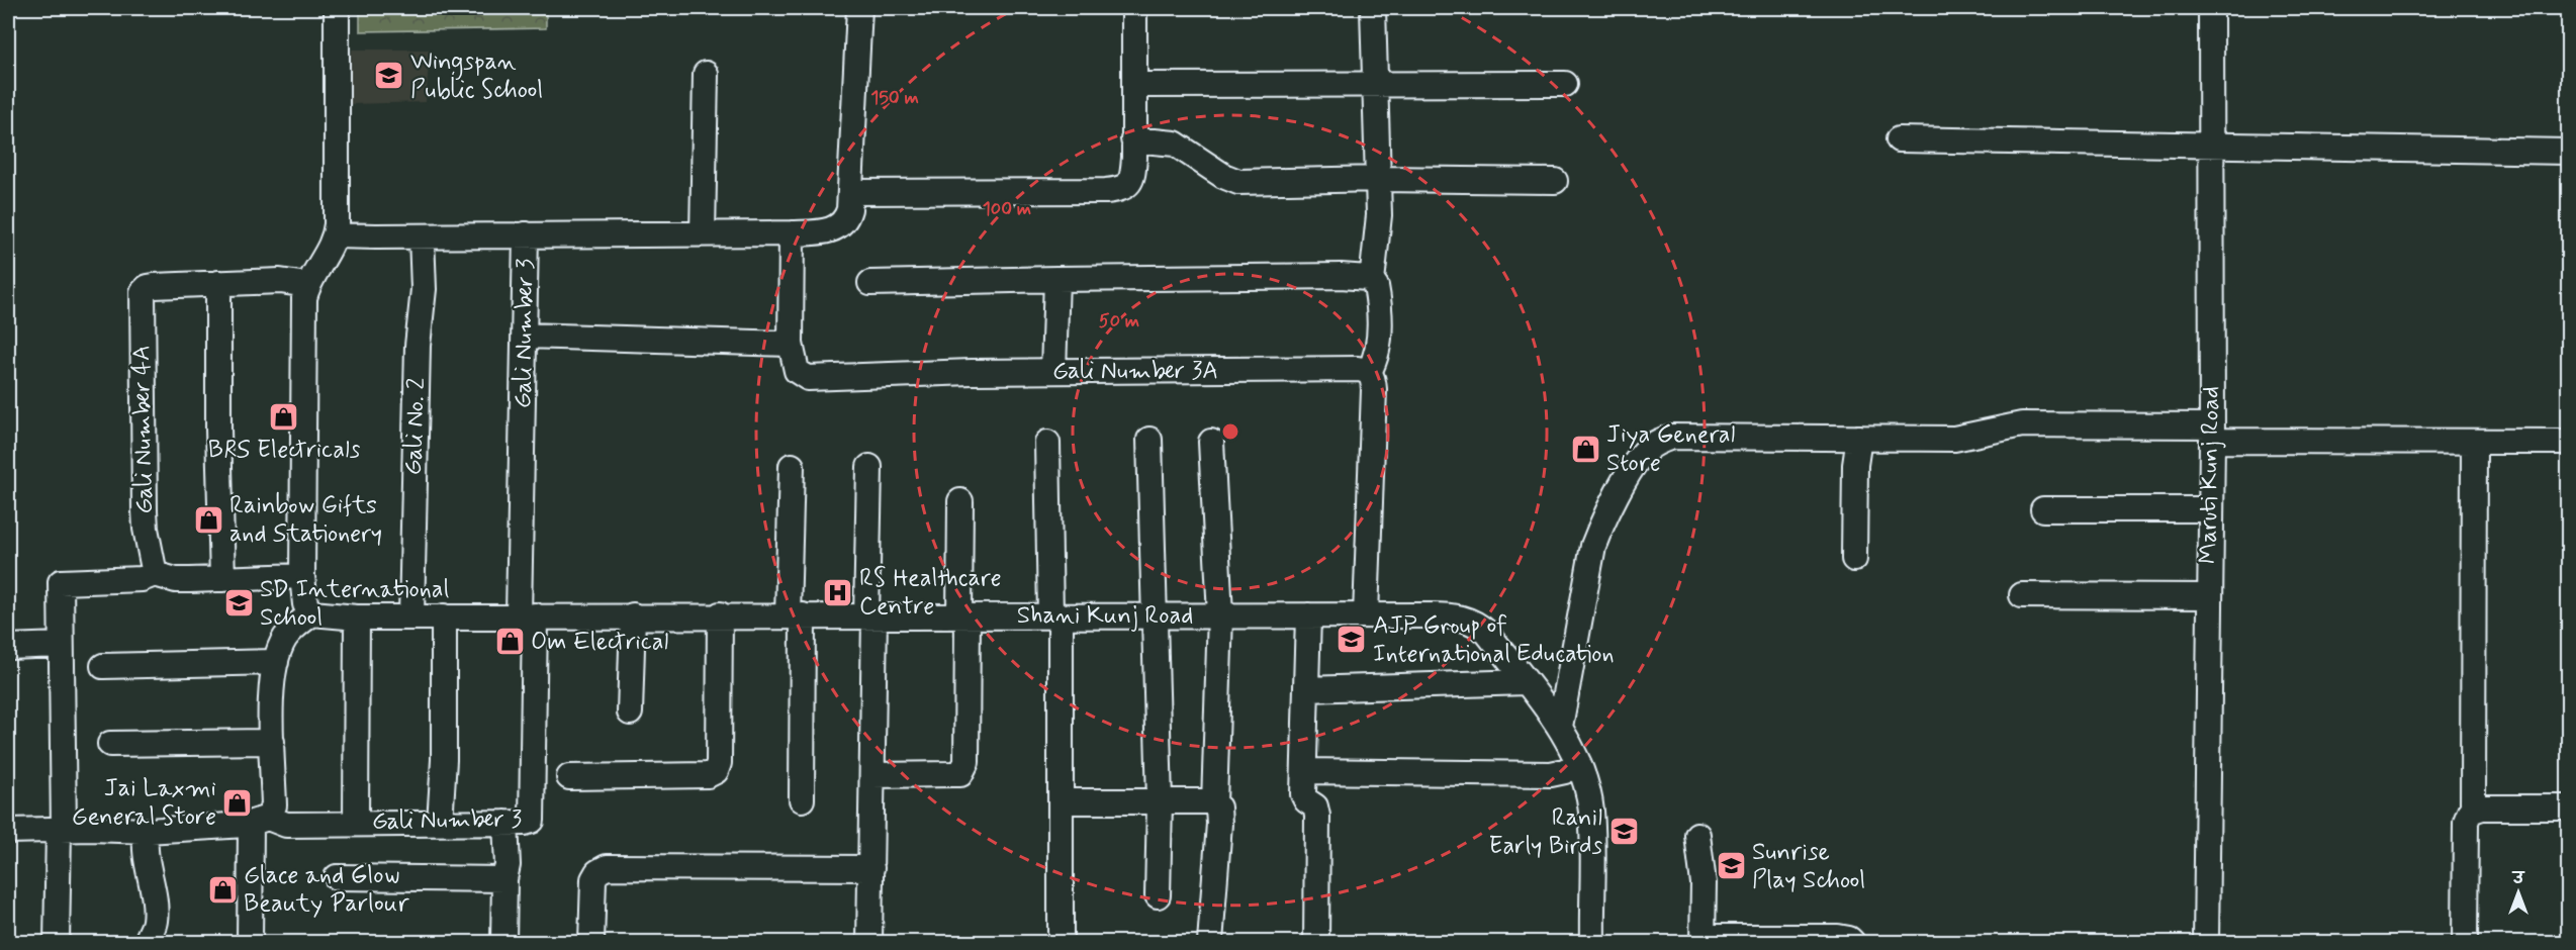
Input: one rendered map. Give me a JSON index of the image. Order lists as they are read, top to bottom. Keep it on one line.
{"streets":{"street":["Gali Number 3","Gali Number 3A","Gali No. 2","Gali Number 4A","Maruti Kunj Road","Shani Kunj Road"]},"crossings":[["Gali Number 3","Shani Kunj Road"],["Gali No. 2","Shani Kunj Road"]],"places":{"school or university":["Wingspan Public School","SD International School","AJP Group of International Education","Ranil Early Birds","Sunrise Play School"],"shop":["BRS Electricals","Jiya General Store","Rainbow Gifts and Stationery","Om Electrical","Jai Laxmi General Store","Glace and Glow Beauty Parlour"],"hospital":["RS Healthcare Centre"]},"north":"top","rings":["150 m","100 m","50 m"]}
